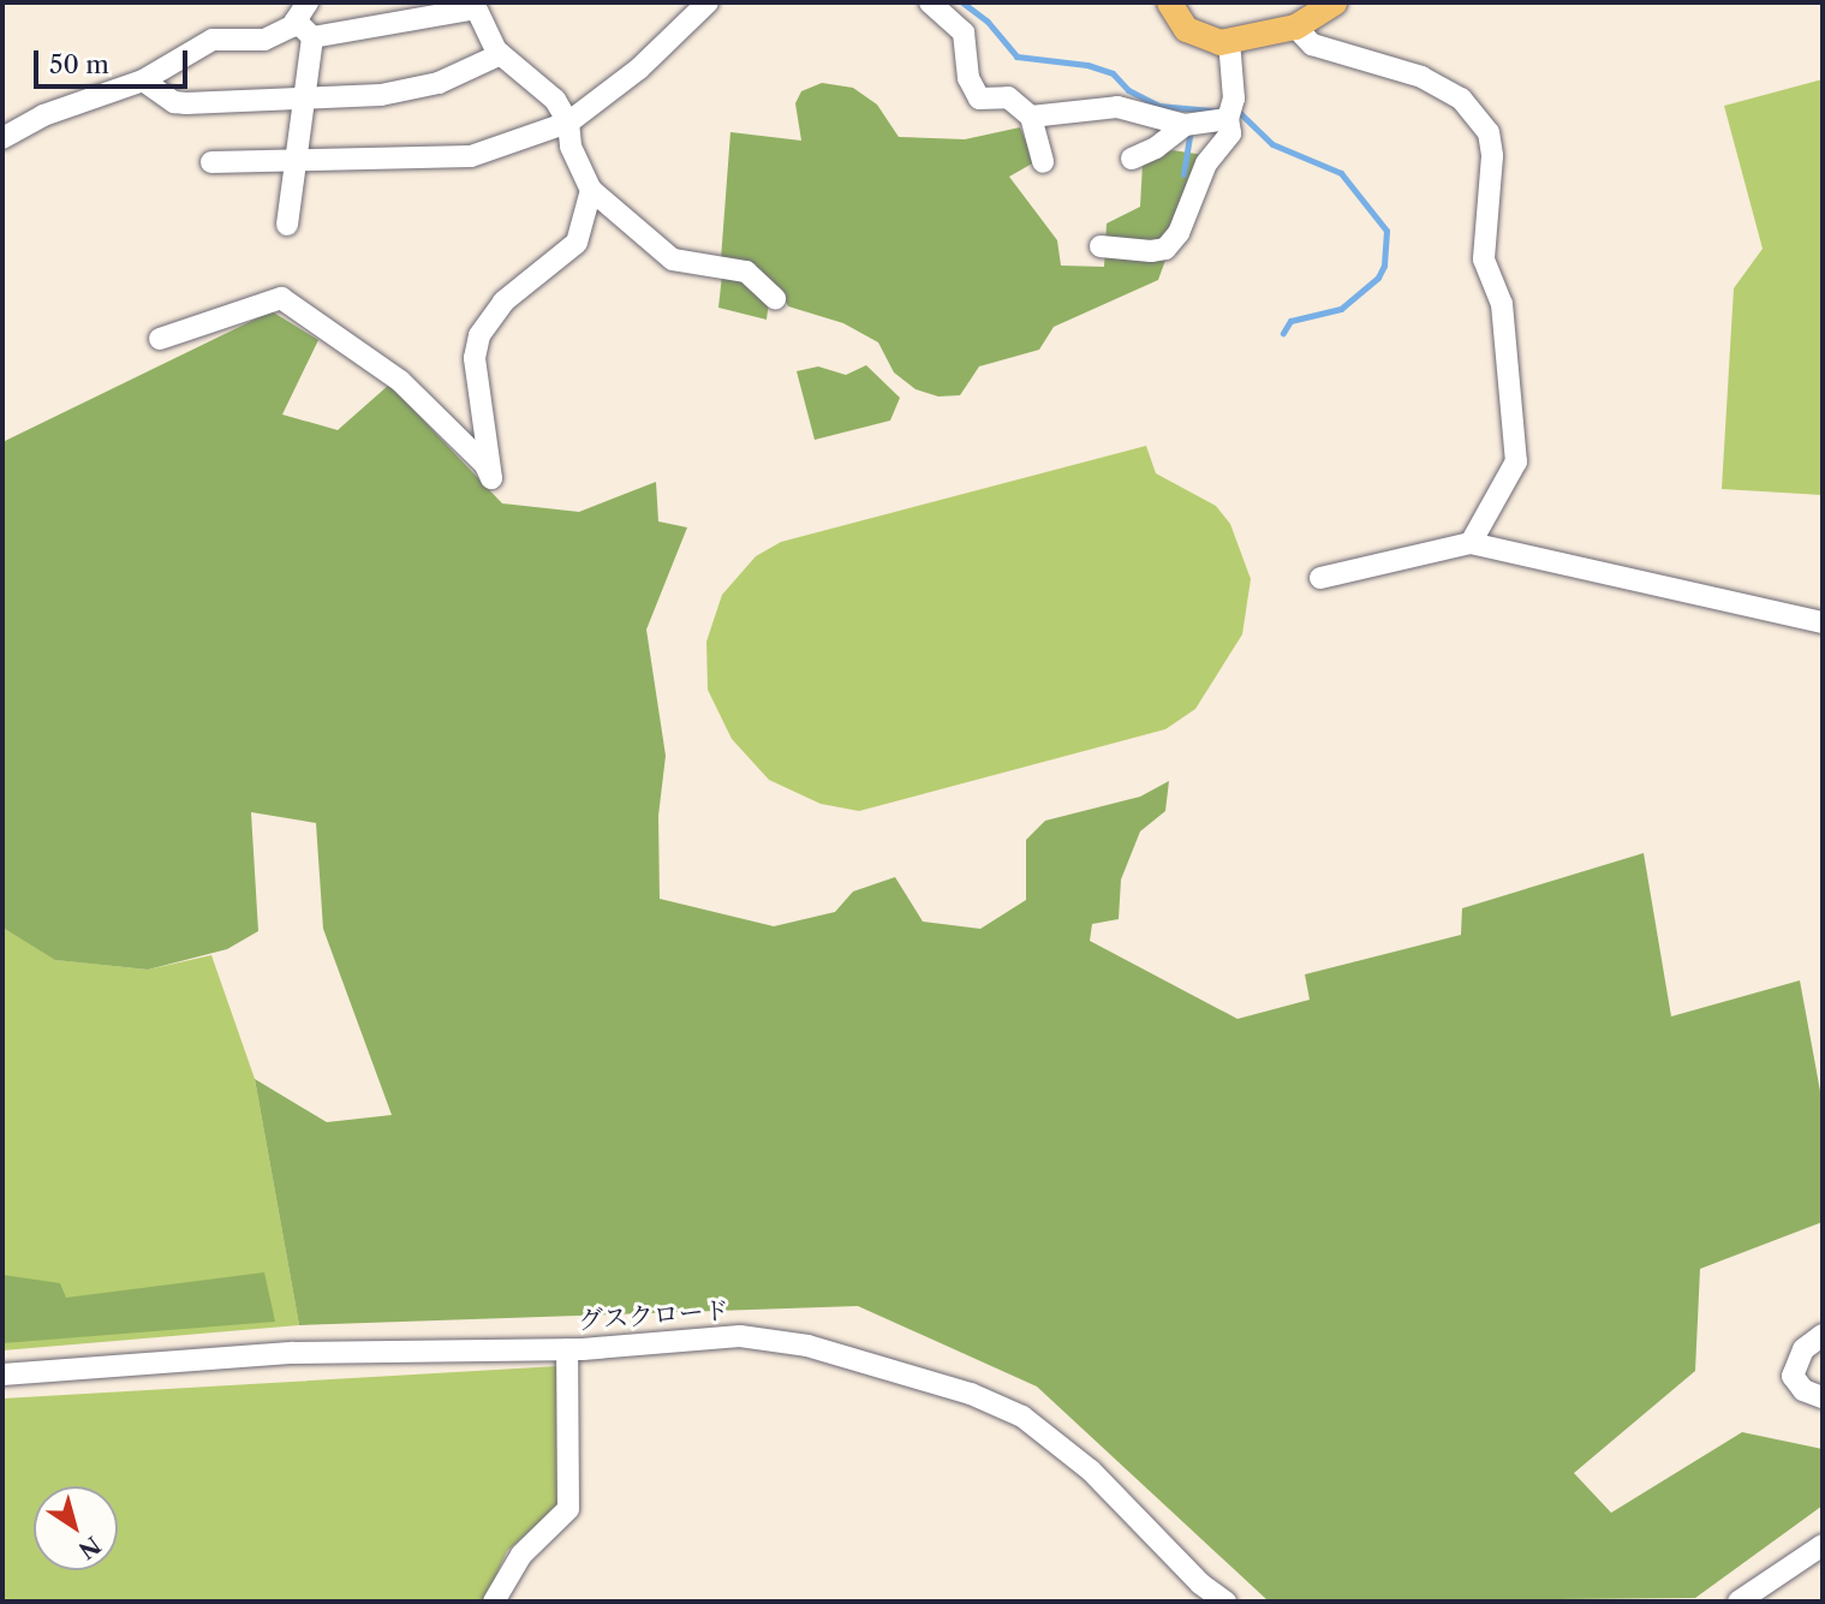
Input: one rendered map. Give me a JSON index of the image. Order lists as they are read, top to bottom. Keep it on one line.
{"streets":{"street":["グスクロード"]},"scale_bar":"50 m","north":"bottom right"}
